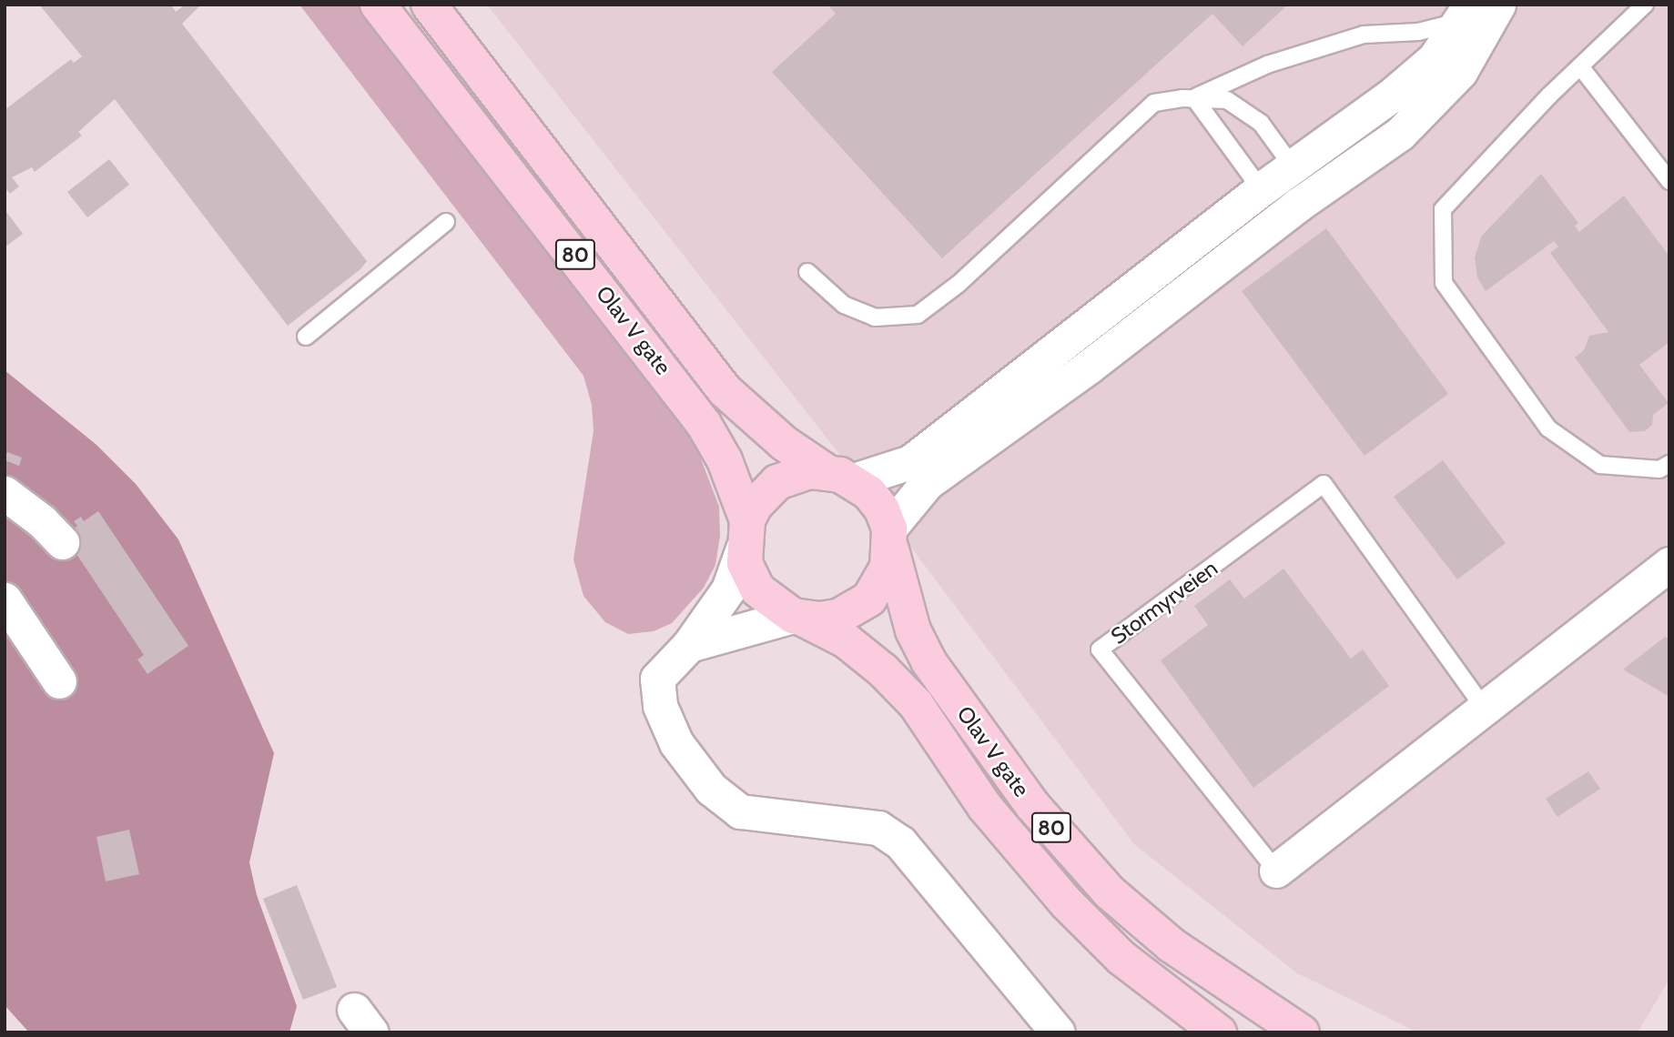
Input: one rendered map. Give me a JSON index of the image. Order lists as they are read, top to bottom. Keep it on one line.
{"streets":{"highway":["80","Olav V gate"],"street":["Stormyrveien"]}}
